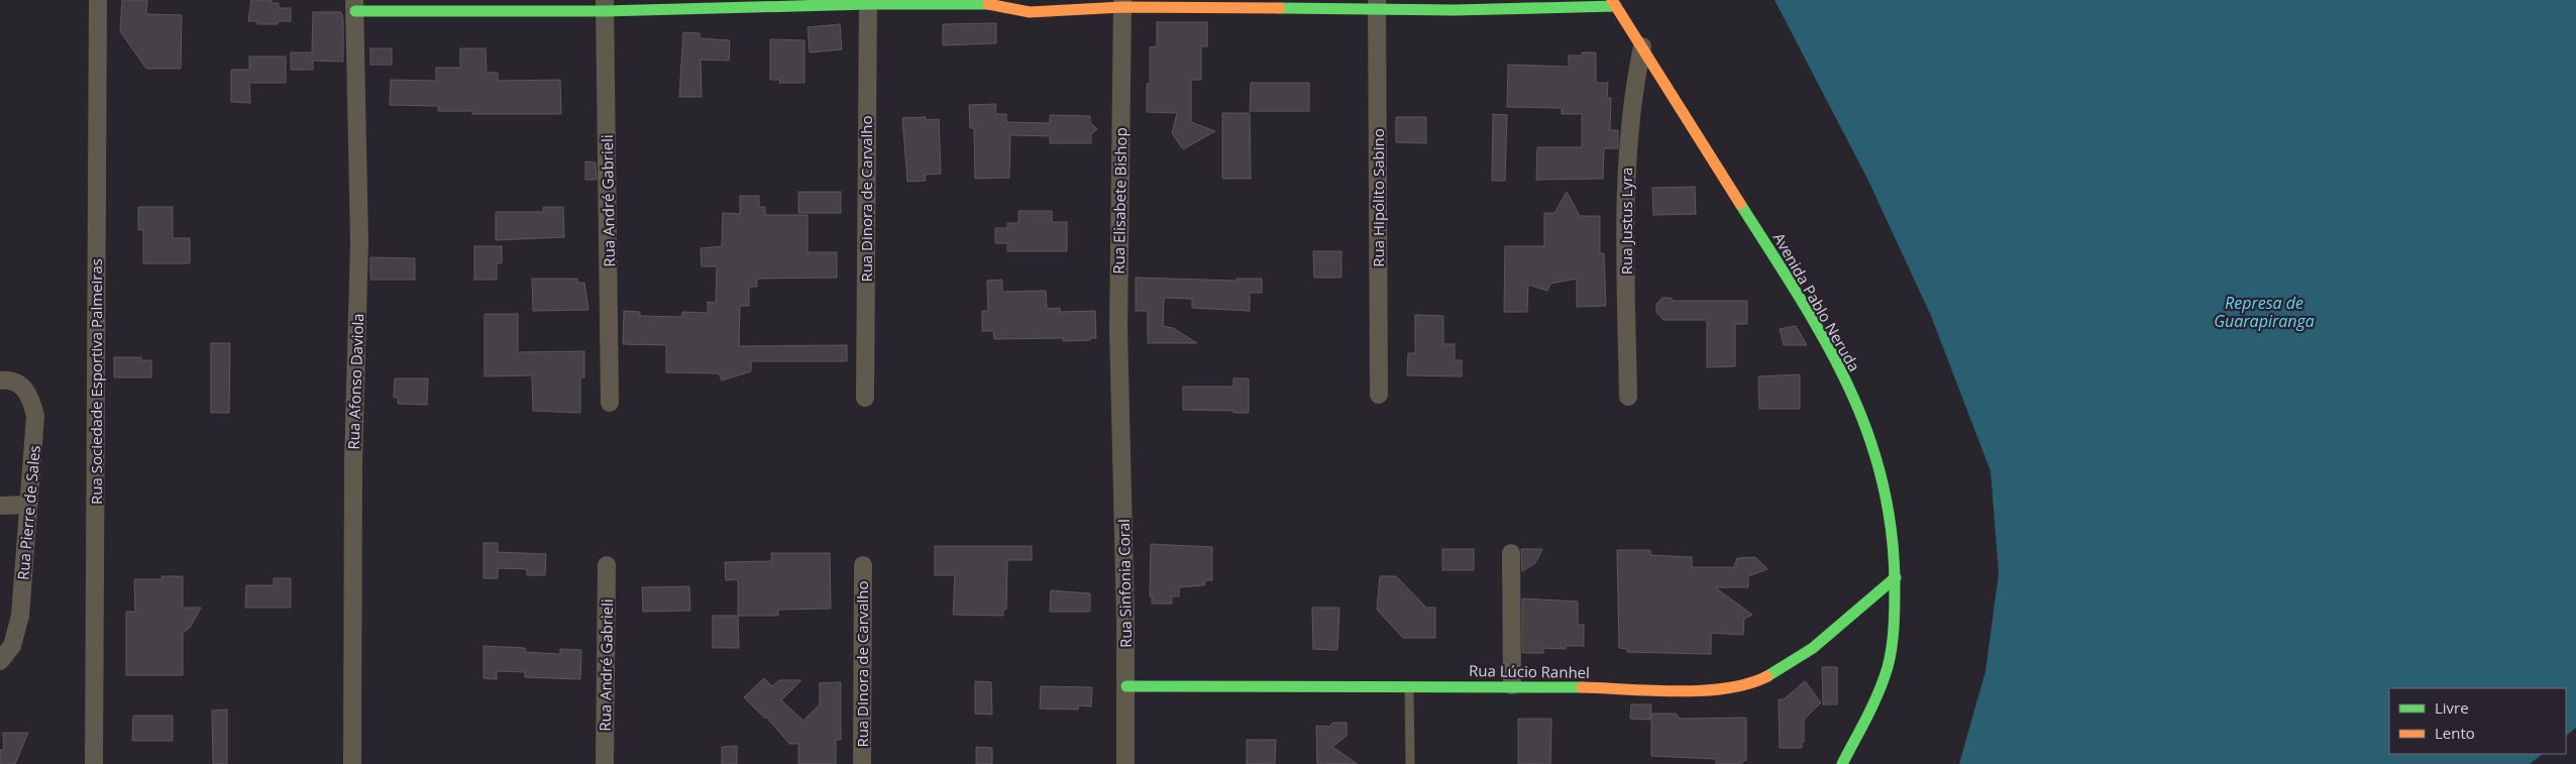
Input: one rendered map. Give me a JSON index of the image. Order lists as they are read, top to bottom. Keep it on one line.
{"streets":{"street":["Rua Hipólito Sabino","Rua Dinora de Carvalho","Rua André Gabrieli","Rua Elisabete Bishop","Rua Justus Lyra","Avenida Pablo Neruda","Rua Sociedade Esportiva Palmeiras","Rua Afonso Daviola","Rua Pierre de Sales","Rua Sinfonia Coral","Rua Lúcio Ranhel"]},"crossings":[["Rua Elisabete Bishop","Rua Sinfonia Coral"],["Rua Justus Lyra","Avenida Pablo Neruda"],["Avenida Pablo Neruda","Rua Lúcio Ranhel"],["Rua Sinfonia Coral","Rua Lúcio Ranhel"]],"water":["Represa de Guarapiranga"],"legend":["Livre","Lento"]}
